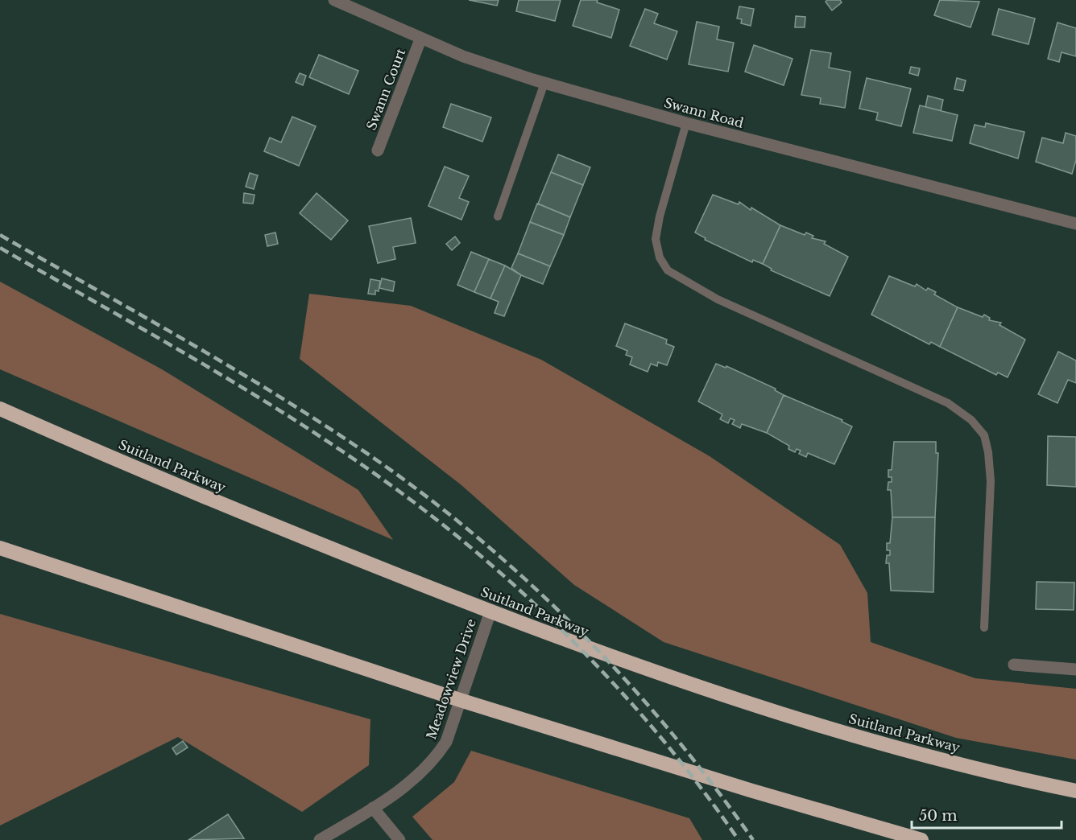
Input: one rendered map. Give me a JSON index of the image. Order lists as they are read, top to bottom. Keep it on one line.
{"streets":{"highway":["Suitland Parkway"],"street":["Swann Court","Swann Road","Meadowview Drive"]},"crossings":[["Swann Court","Swann Road"],["Suitland Parkway","Meadowview Drive"]],"scale_bar":"50 m"}
